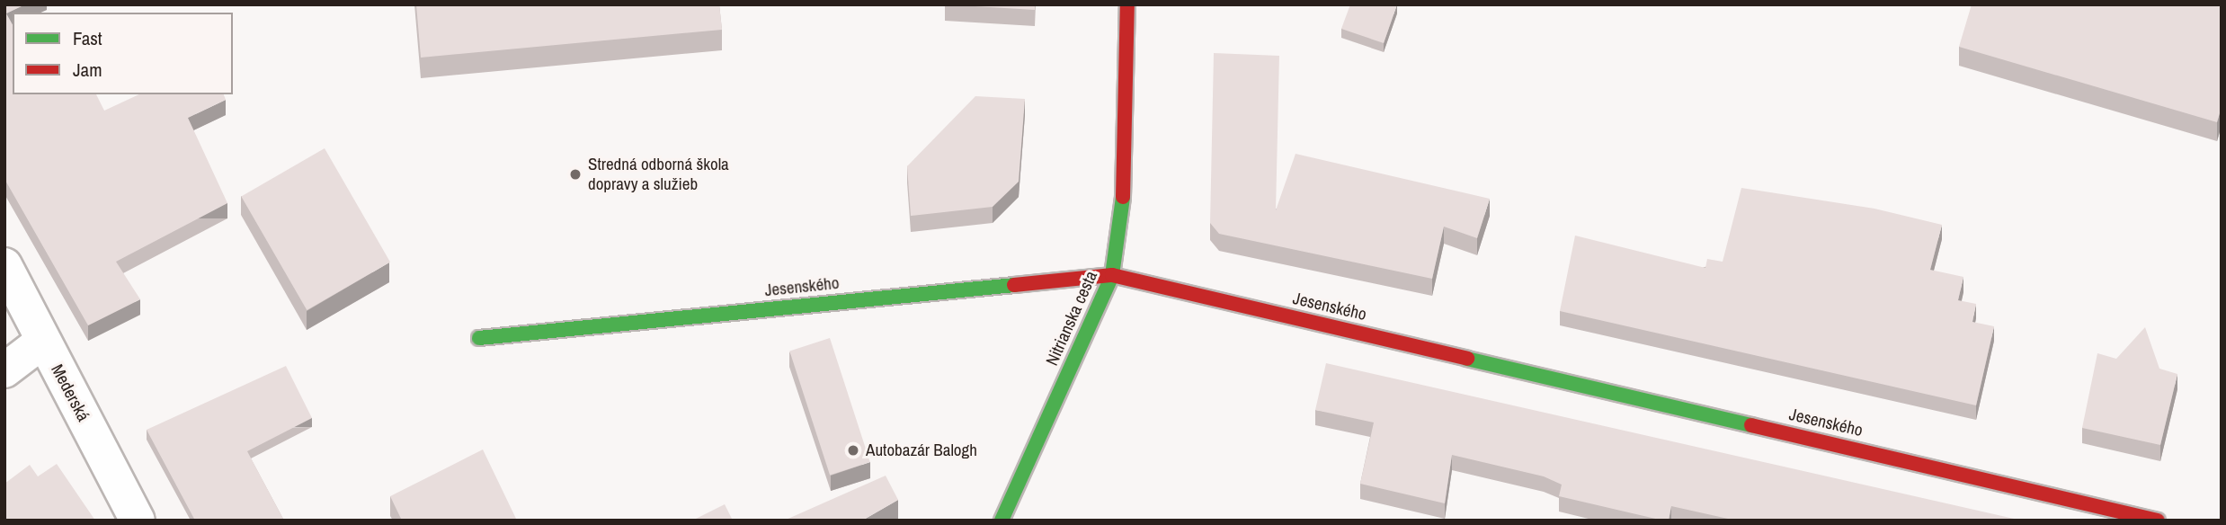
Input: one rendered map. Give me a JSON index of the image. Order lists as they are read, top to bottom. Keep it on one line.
{"streets":{"street":["Jesenského","Nitrianska cesta","Mederská"]},"crossings":[["Jesenského","Nitrianska cesta"]],"places":["Stredná odborná škola dopravy a služieb","Autobazár Balogh"],"legend":["Fast","Jam"]}
